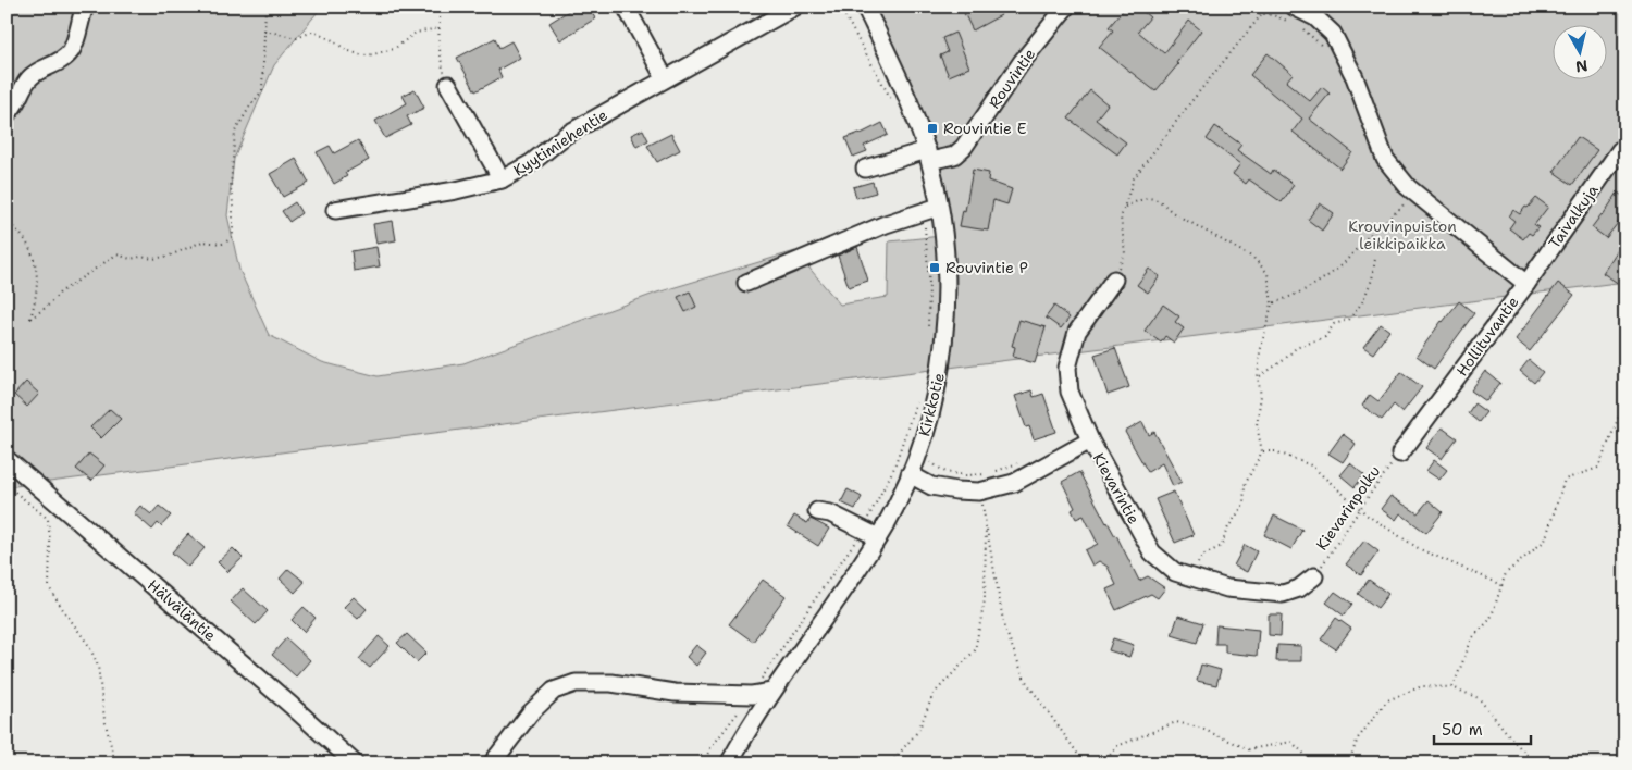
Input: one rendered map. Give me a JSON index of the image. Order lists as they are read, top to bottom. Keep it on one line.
{"streets":{"street":["Rouvintie","Kyytimiehentie","Taivalkuja","Hollituvantie","Kirkkotie","Kievarintie","Hälväläntie"],"path":["Kievarinpolku"]},"crossings":[["Rouvintie","Kirkkotie"],["Taivalkuja","Hollituvantie"],["Hollituvantie","Kievarinpolku"],["Kirkkotie","Kievarintie"],["Kievarintie","Kievarinpolku"]],"parks":["Krouvinpuiston leikkipaikka"],"places":{"transit":["Rouvintie E","Rouvintie P"]},"scale_bar":"50 m","north":"bottom"}
